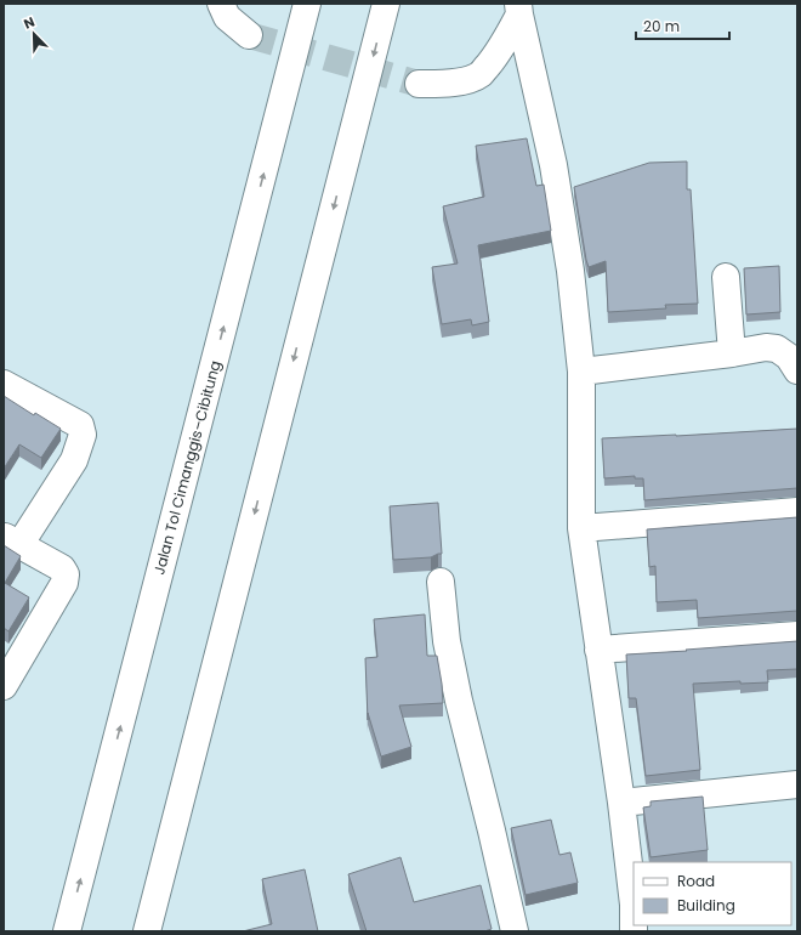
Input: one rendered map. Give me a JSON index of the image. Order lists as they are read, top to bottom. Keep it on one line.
{"streets":{"main road":["Jalan Tol Cimanggis–Cibitung"]},"legend":["Road","Building"],"scale_bar":"20 m","north":"top left"}
